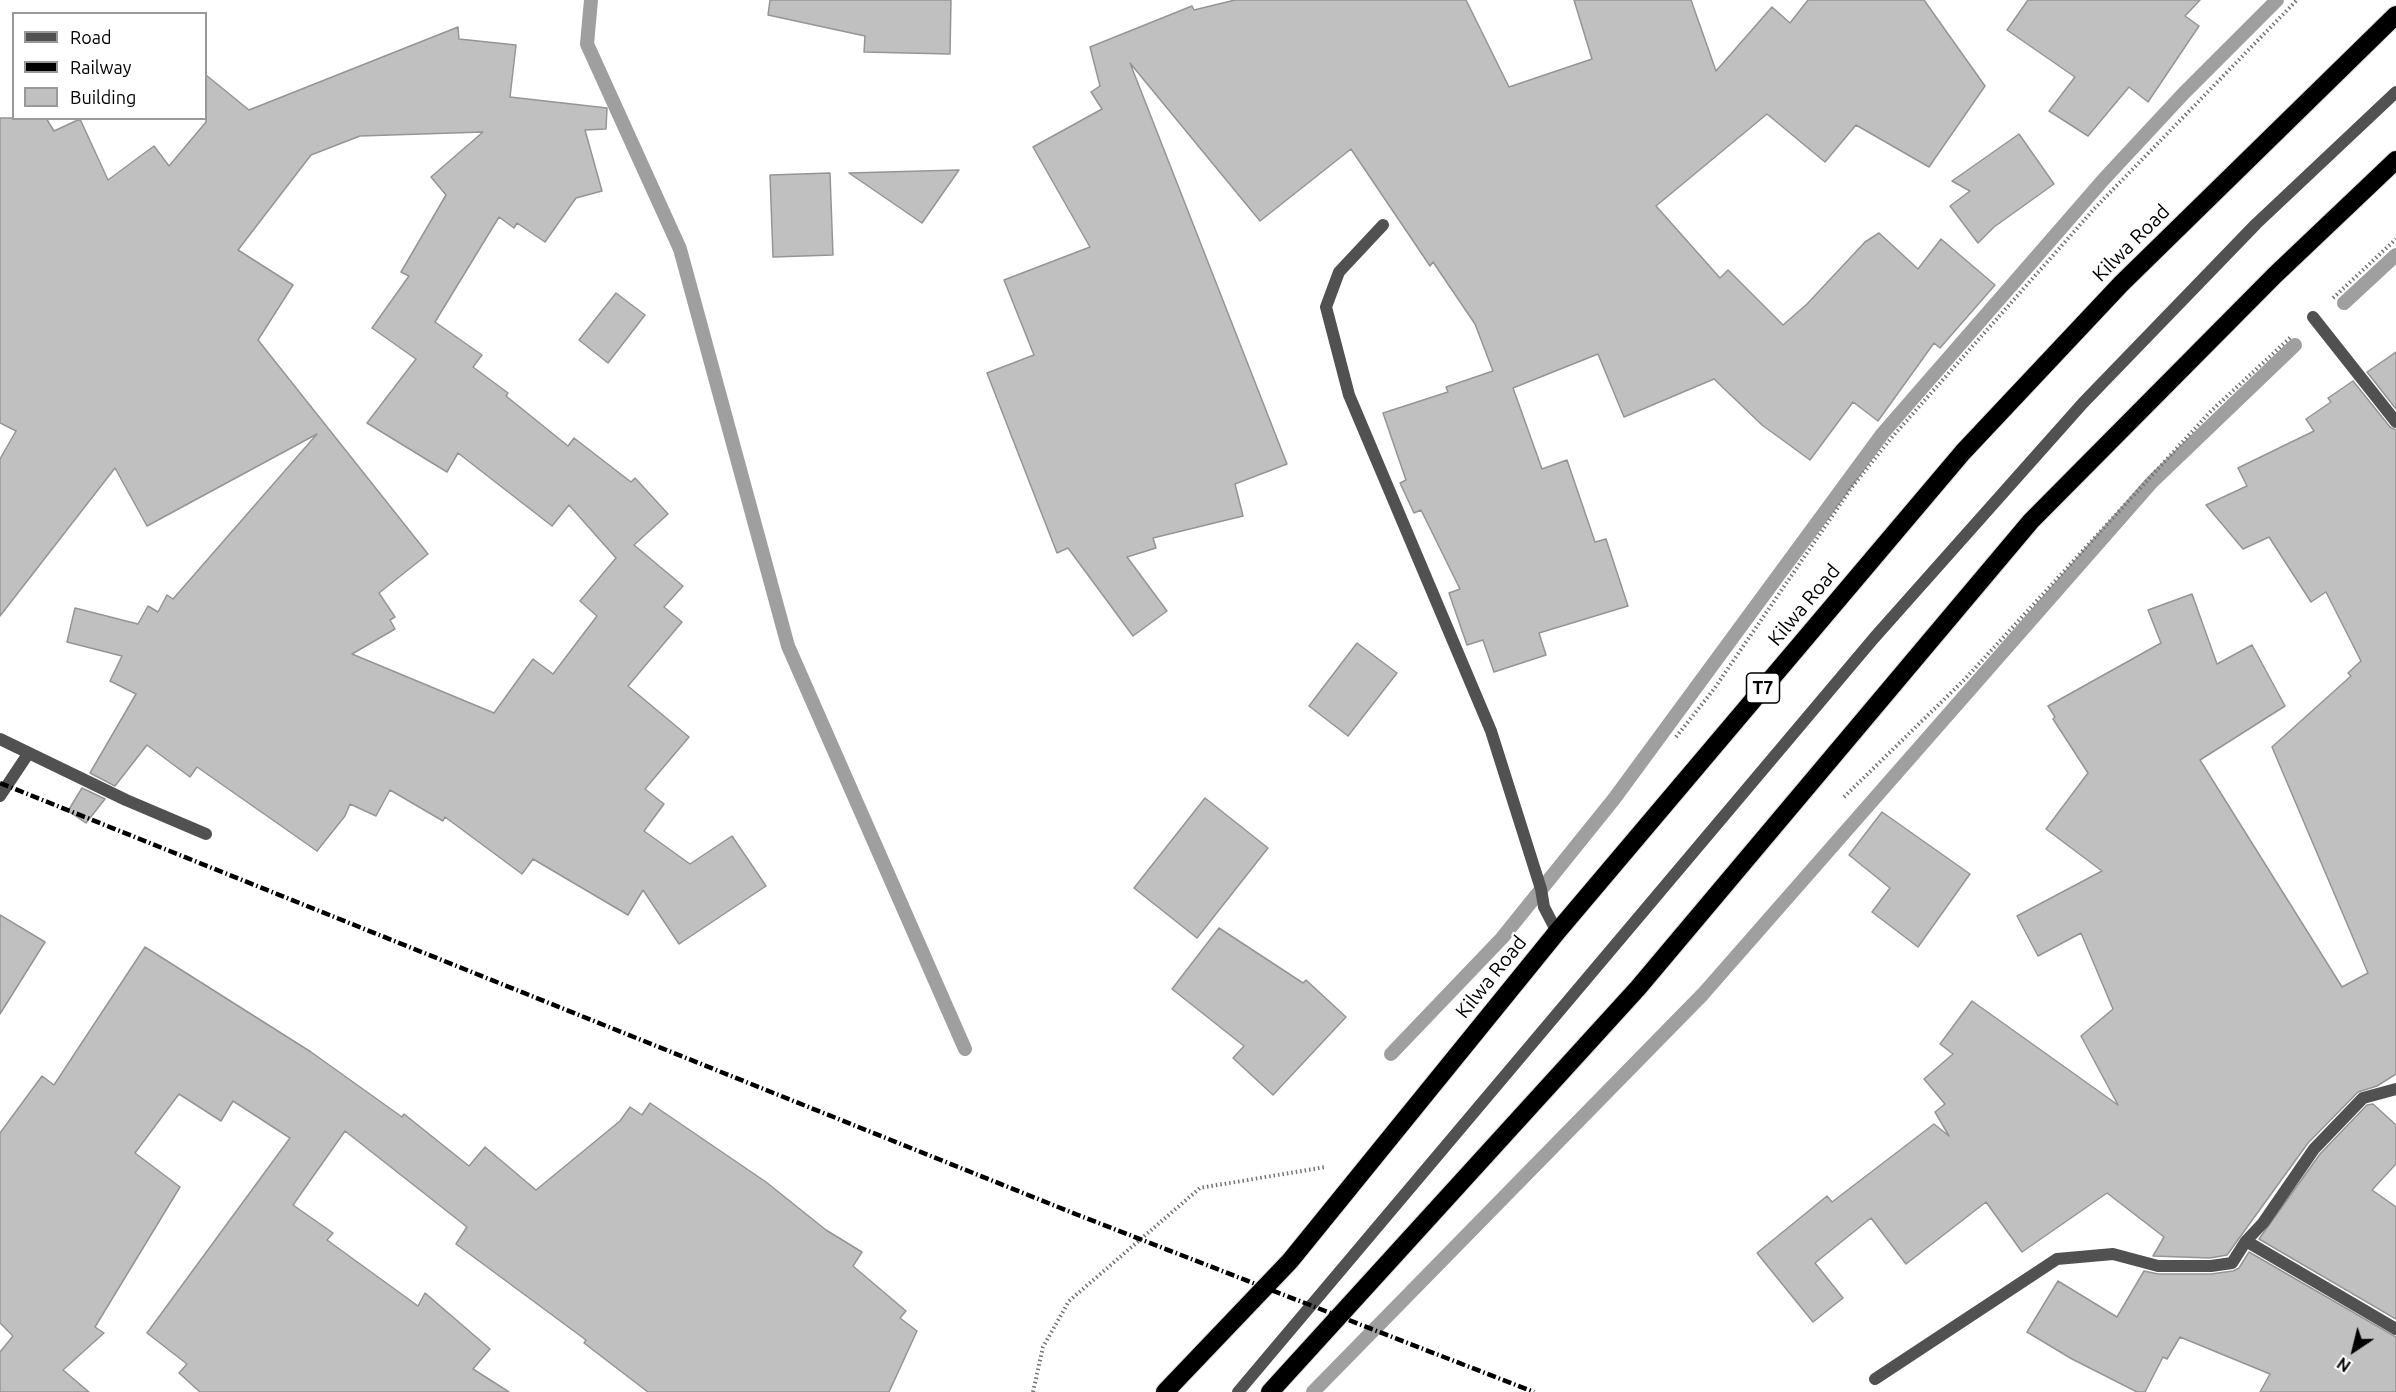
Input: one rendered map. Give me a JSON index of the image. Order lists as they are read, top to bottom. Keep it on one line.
{"streets":{"highway":["Kilwa Road","T7"]},"legend":["Road","Railway","Building"],"north":"bottom left"}
